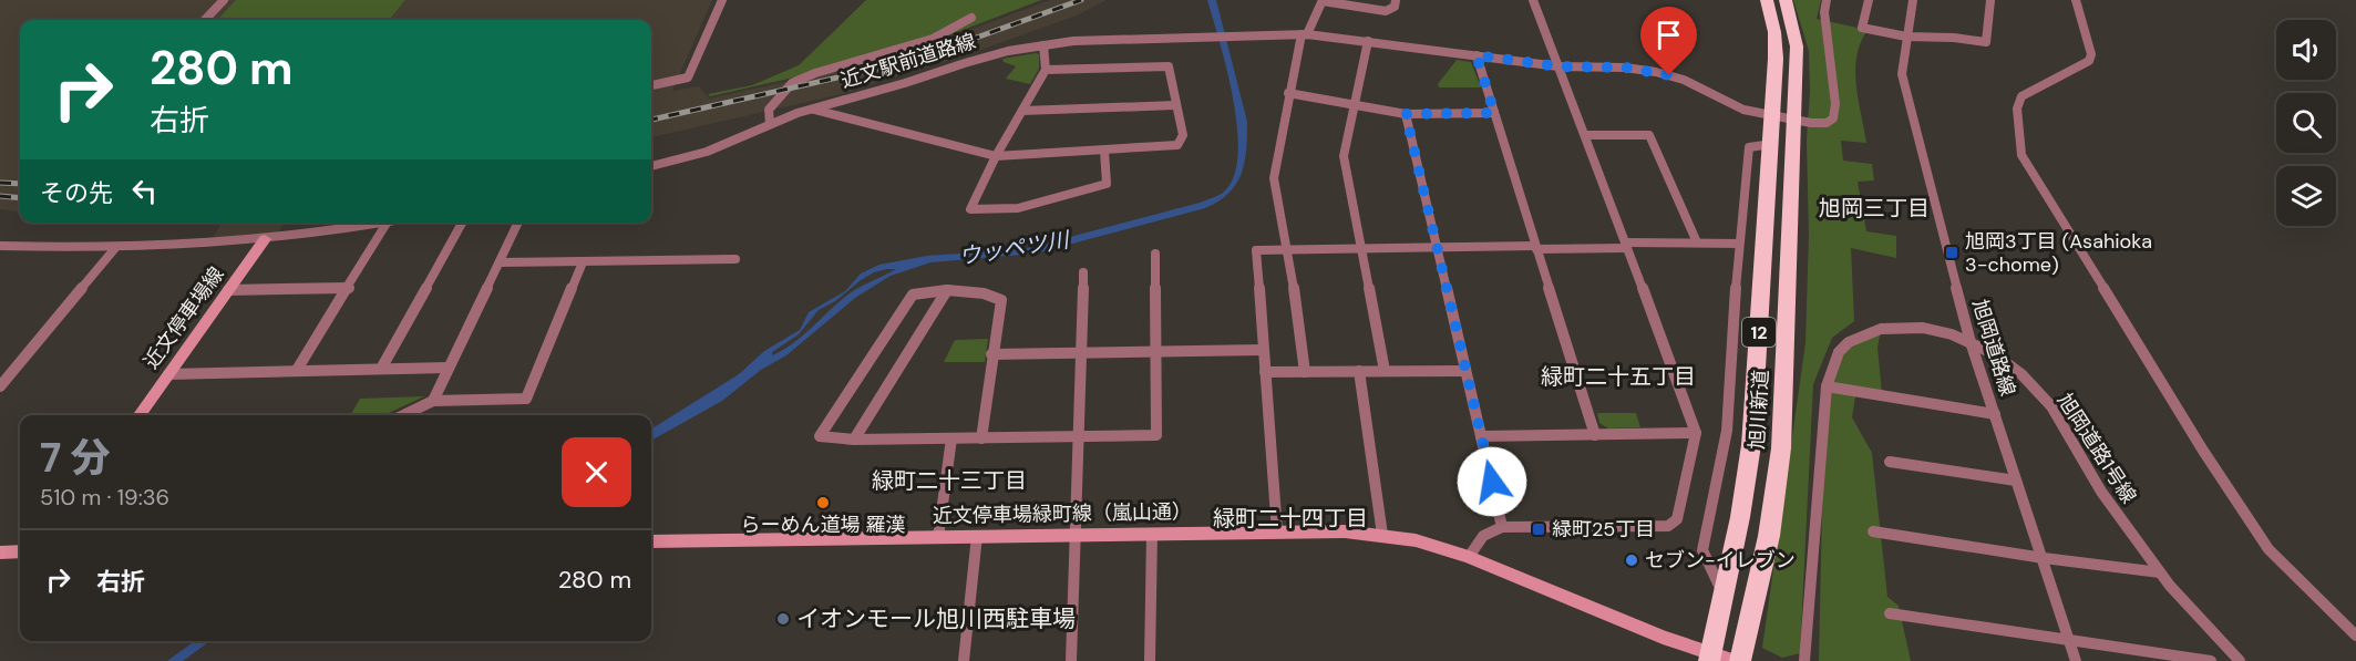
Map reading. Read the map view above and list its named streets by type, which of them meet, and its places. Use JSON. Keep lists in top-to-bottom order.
{
  "streets": {
    "highway": ["12", "旭川新道"],
    "main road": ["近文停車場線", "近文停車場緑町線（嵐山通）"],
    "street": ["近文駅前道路線", "旭岡道路線", "旭岡道路1号線"]
  },
  "crossings": [
    ["旭岡道路線", "旭岡道路1号線"],
    ["旭川新道", "近文停車場緑町線（嵐山通）"]
  ],
  "districts": [
    "旭岡三丁目",
    "緑町二十五丁目",
    "緑町二十三丁目",
    "緑町二十四丁目"
  ],
  "water": ["ウッペツ川"],
  "places": {
    "transit": ["旭岡3丁目 (Asahioka 3-chome)", "緑町25丁目"],
    "other": ["らーめん道場 羅漢", "セブン-イレブン", "イオンモール旭川西駐車場"]
  },
  "page": {
    "turn": ["280 m", "右折"],
    "then": "その先",
    "heading": ["7 分", "510 m · 19:36"],
    "list": [
      {
        "name": "右折",
        "value": "280 m"
      }
    ]
  }
}
